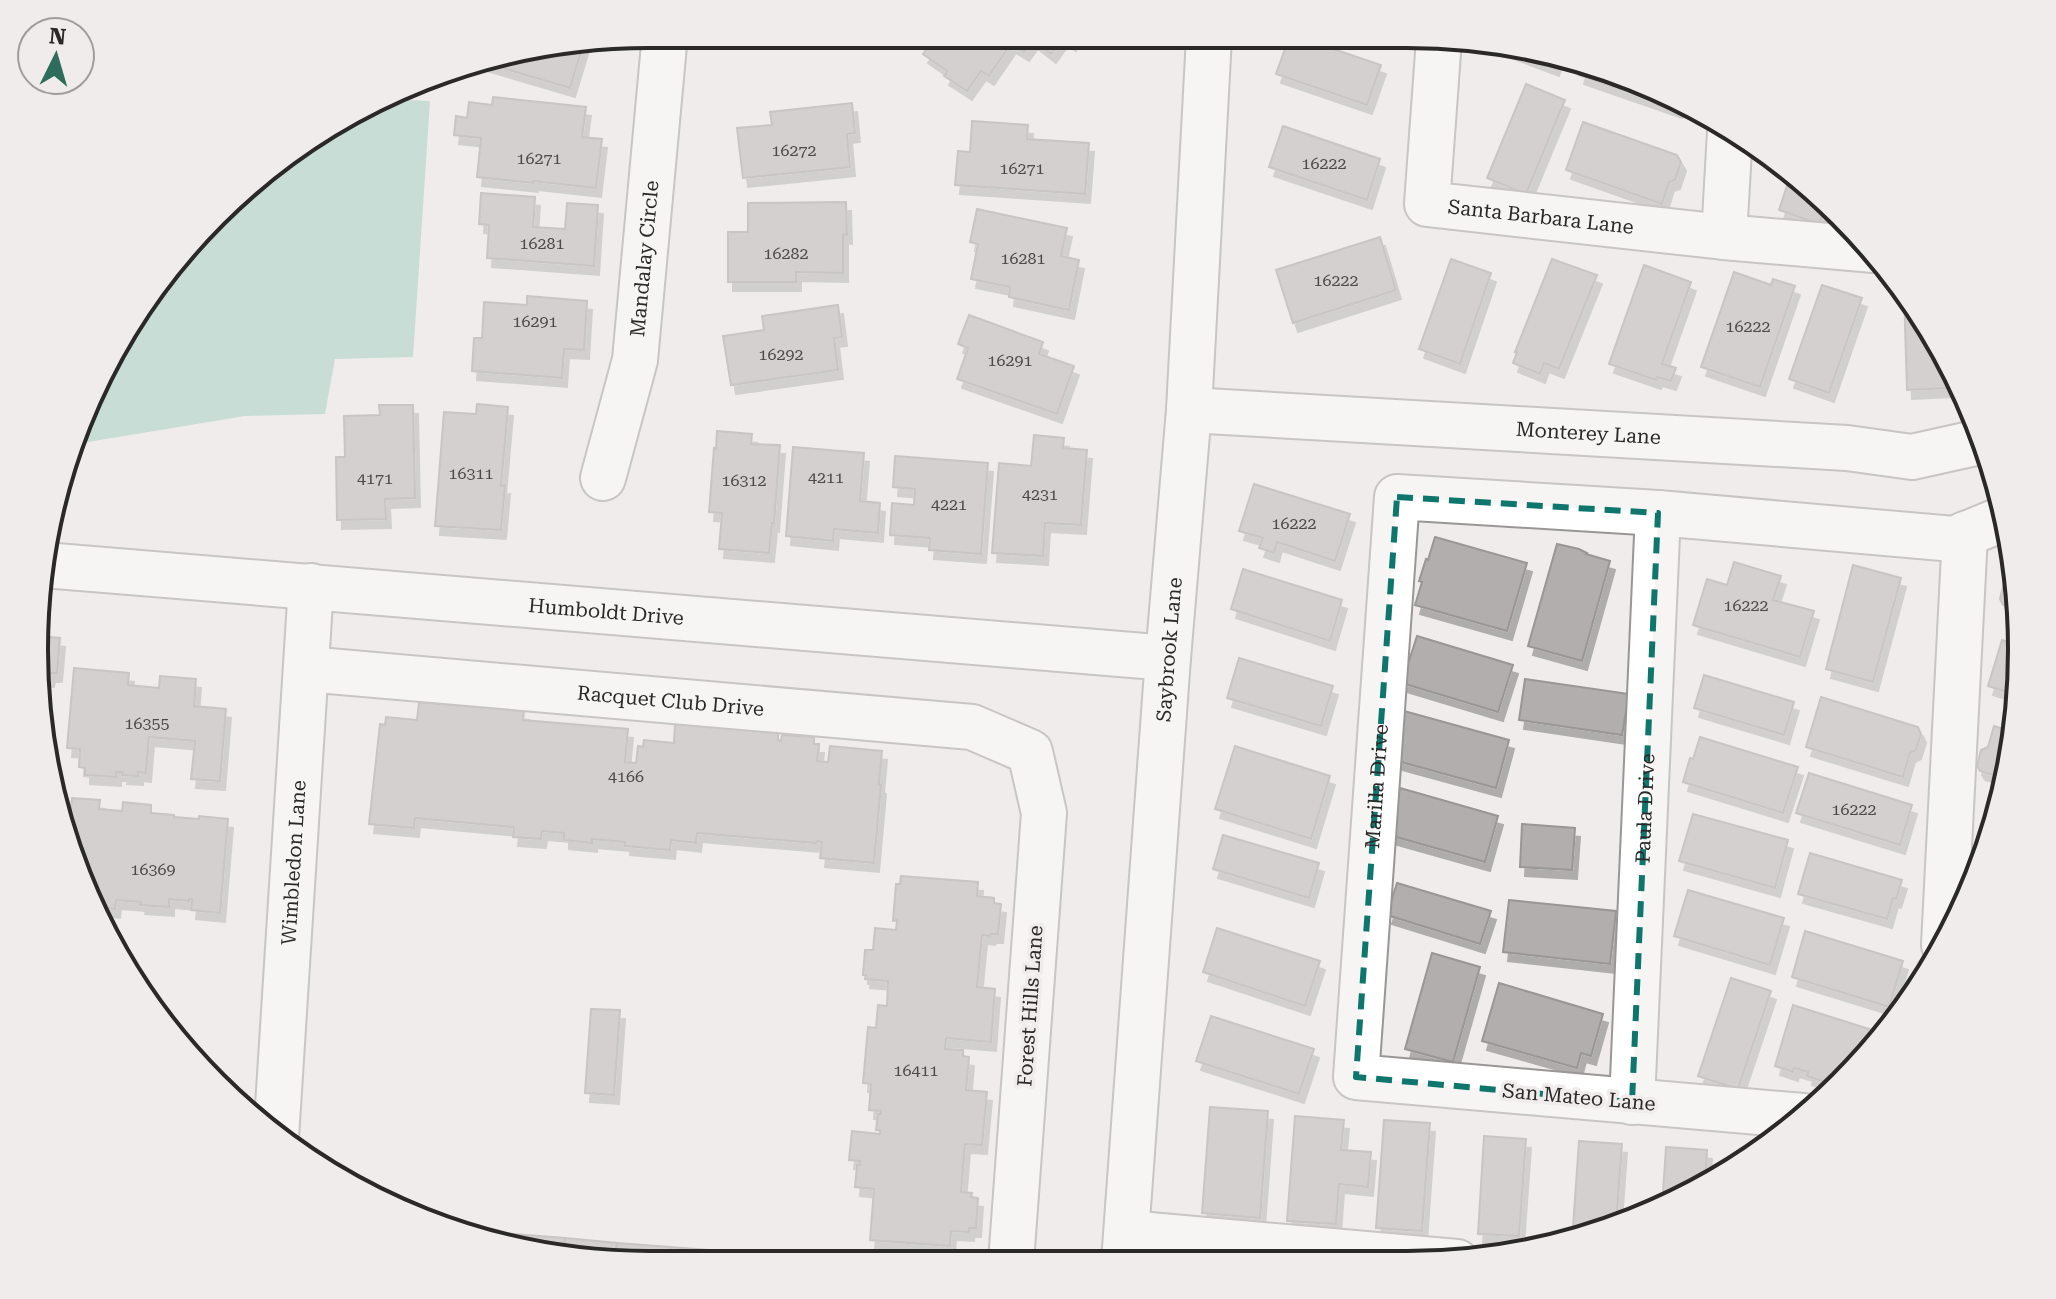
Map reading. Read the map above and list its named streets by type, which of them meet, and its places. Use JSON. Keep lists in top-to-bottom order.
{
  "streets": {
    "street": [
      "Santa Barbara Lane",
      "Mandalay Circle",
      "Monterey Lane",
      "Humboldt Drive",
      "Saybrook Lane",
      "Racquet Club Drive",
      "Marilla Drive",
      "Paula Drive",
      "Wimbledon Lane",
      "Forest Hills Lane",
      "San Mateo Lane"
    ]
  },
  "crossings": [
    ["Monterey Lane", "Saybrook Lane"],
    ["Humboldt Drive", "Saybrook Lane"],
    ["Humboldt Drive", "Wimbledon Lane"],
    ["Racquet Club Drive", "Wimbledon Lane"],
    ["Racquet Club Drive", "Forest Hills Lane"],
    ["Marilla Drive", "Paula Drive"],
    ["Marilla Drive", "San Mateo Lane"],
    ["Paula Drive", "San Mateo Lane"]
  ],
  "house_numbers": [
    "16272",
    "16271",
    "16222",
    "16271",
    "16281",
    "16282",
    "16281",
    "16222",
    "16291",
    "16222",
    "16292",
    "16291",
    "16311",
    "4211",
    "4171",
    "16312",
    "4231",
    "4221",
    "16222",
    "16222",
    "16355",
    "4166",
    "16222",
    "16369",
    "16411"
  ],
  "north": "top"
}
